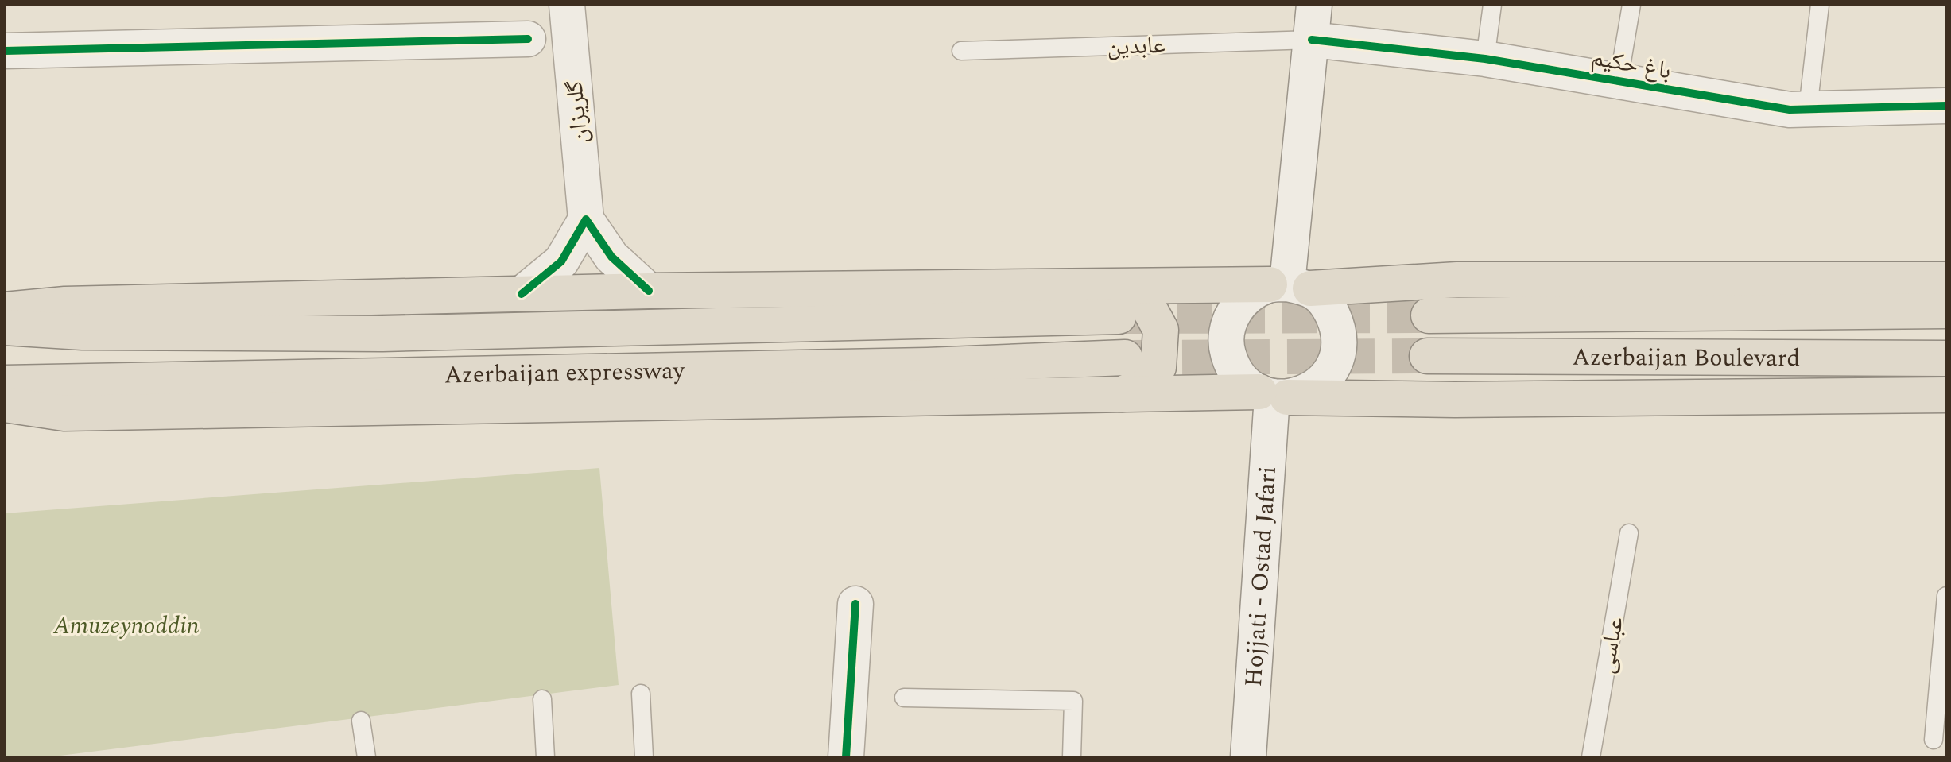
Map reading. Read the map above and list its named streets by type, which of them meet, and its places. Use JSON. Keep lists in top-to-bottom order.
{
  "streets": {
    "highway": ["Azerbaijan Boulevard", "Azerbaijan expressway"],
    "street": ["باغ حکیم", "گلریزان", "Hojjati - Ostad Jafari"],
    "lane": ["عابدین", "عباسی"]
  },
  "crossings": [
    ["عابدین", "باغ حکیم"]
  ],
  "parks": ["Amuzeynoddin"]
}
